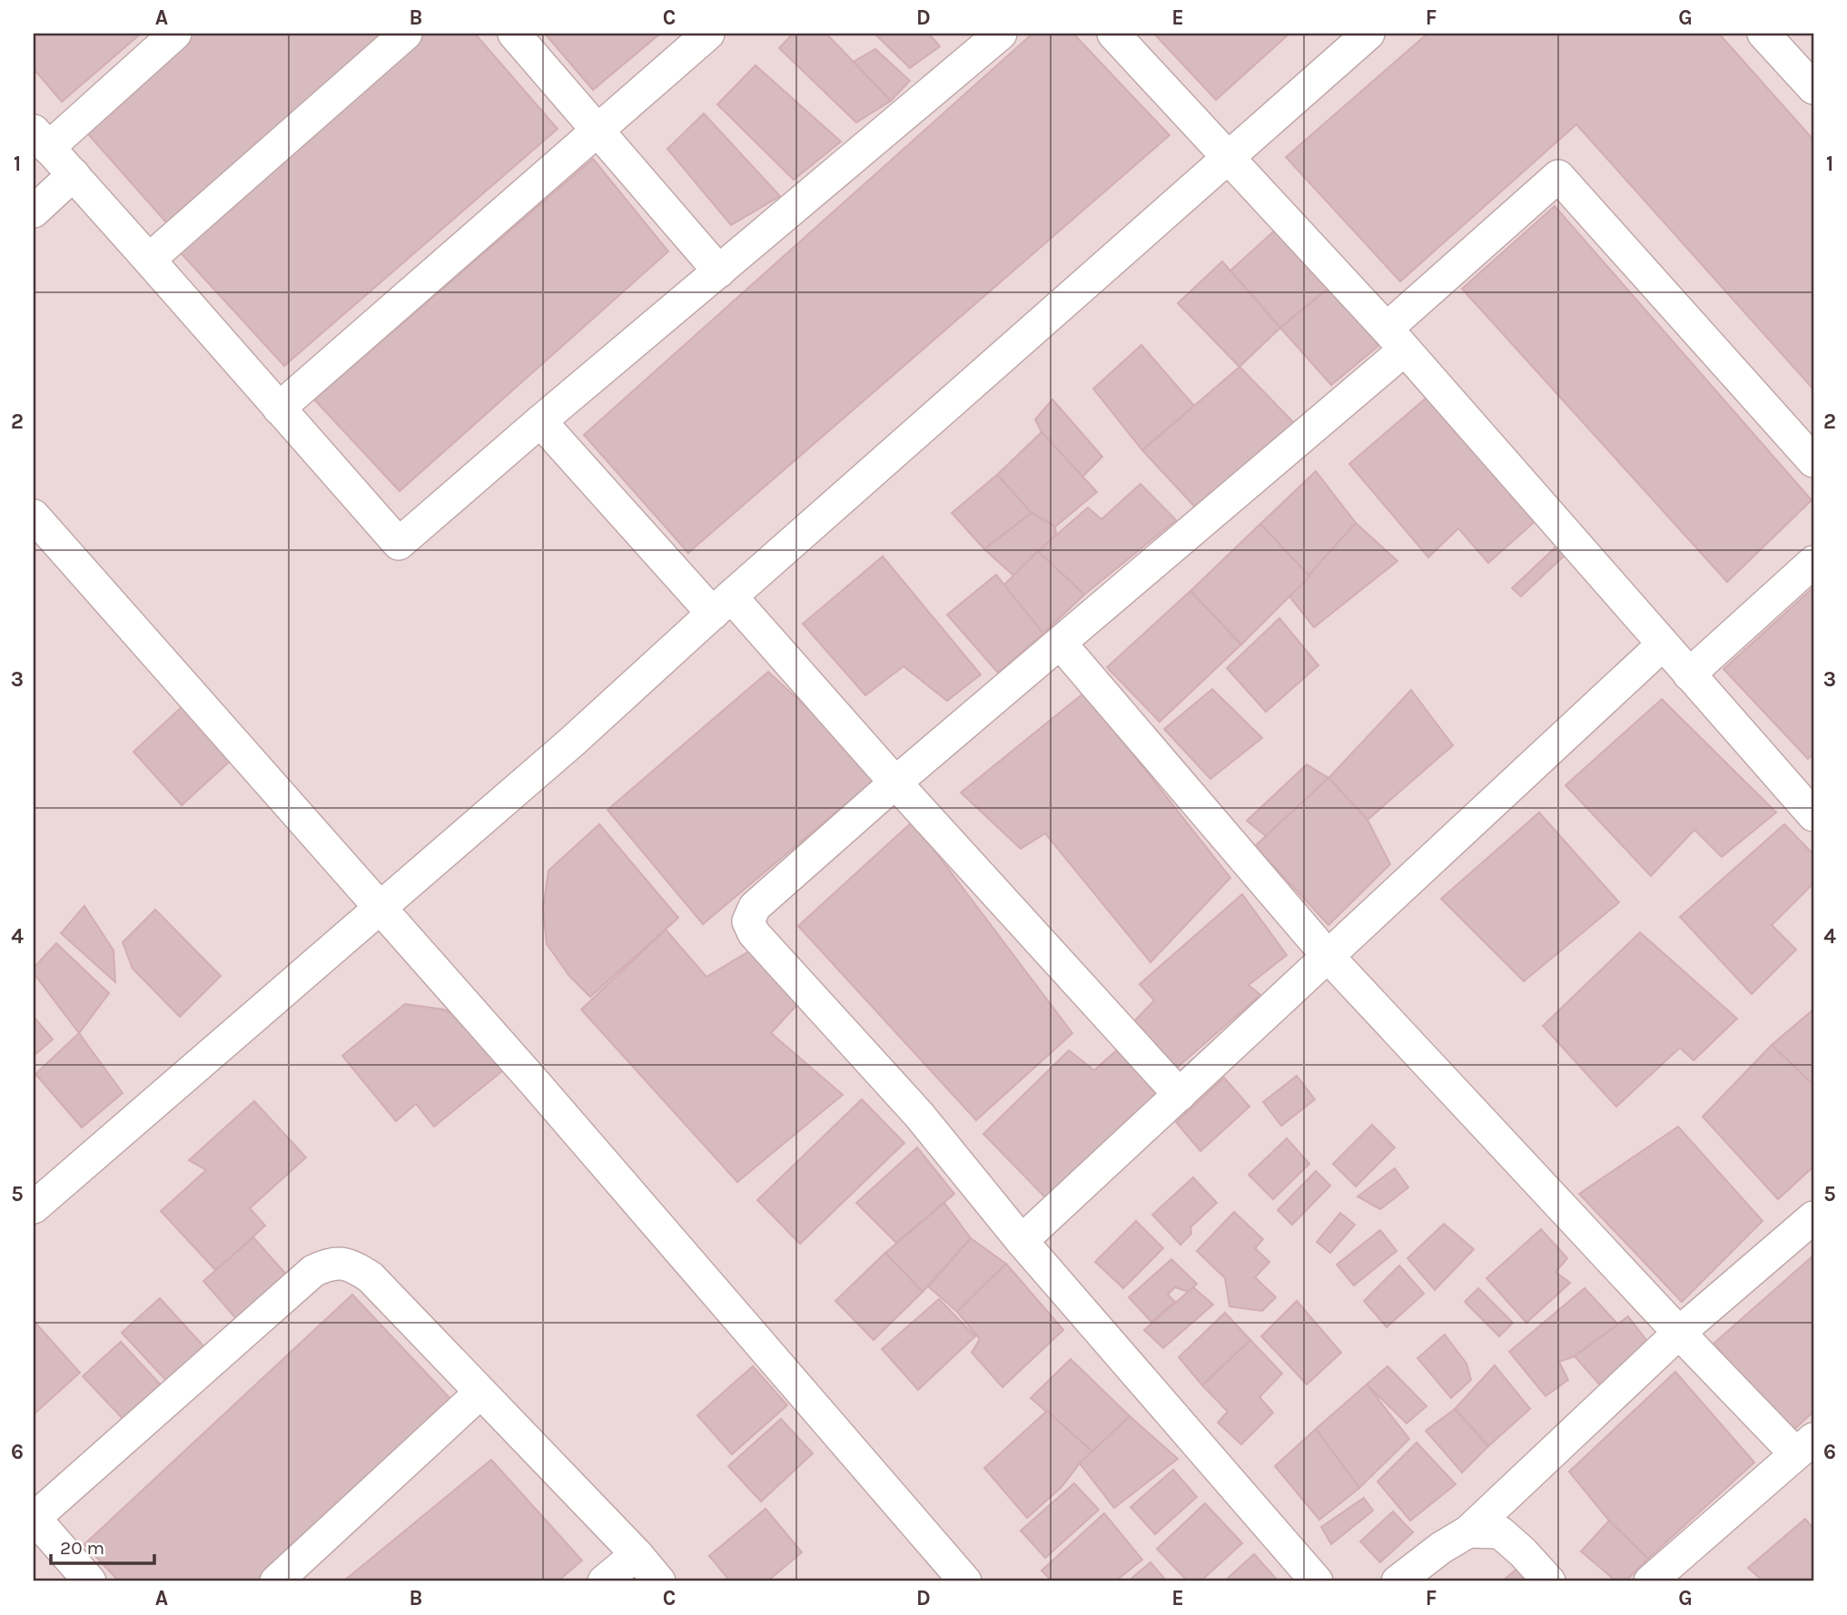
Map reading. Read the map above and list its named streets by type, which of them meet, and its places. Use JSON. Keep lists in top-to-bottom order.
{
  "scale_bar": "20 m",
  "grid": {
    "columns": [
      "A",
      "B",
      "C",
      "D",
      "E",
      "F",
      "G"
    ],
    "rows": [
      "1",
      "2",
      "3",
      "4",
      "5",
      "6"
    ]
  }
}
